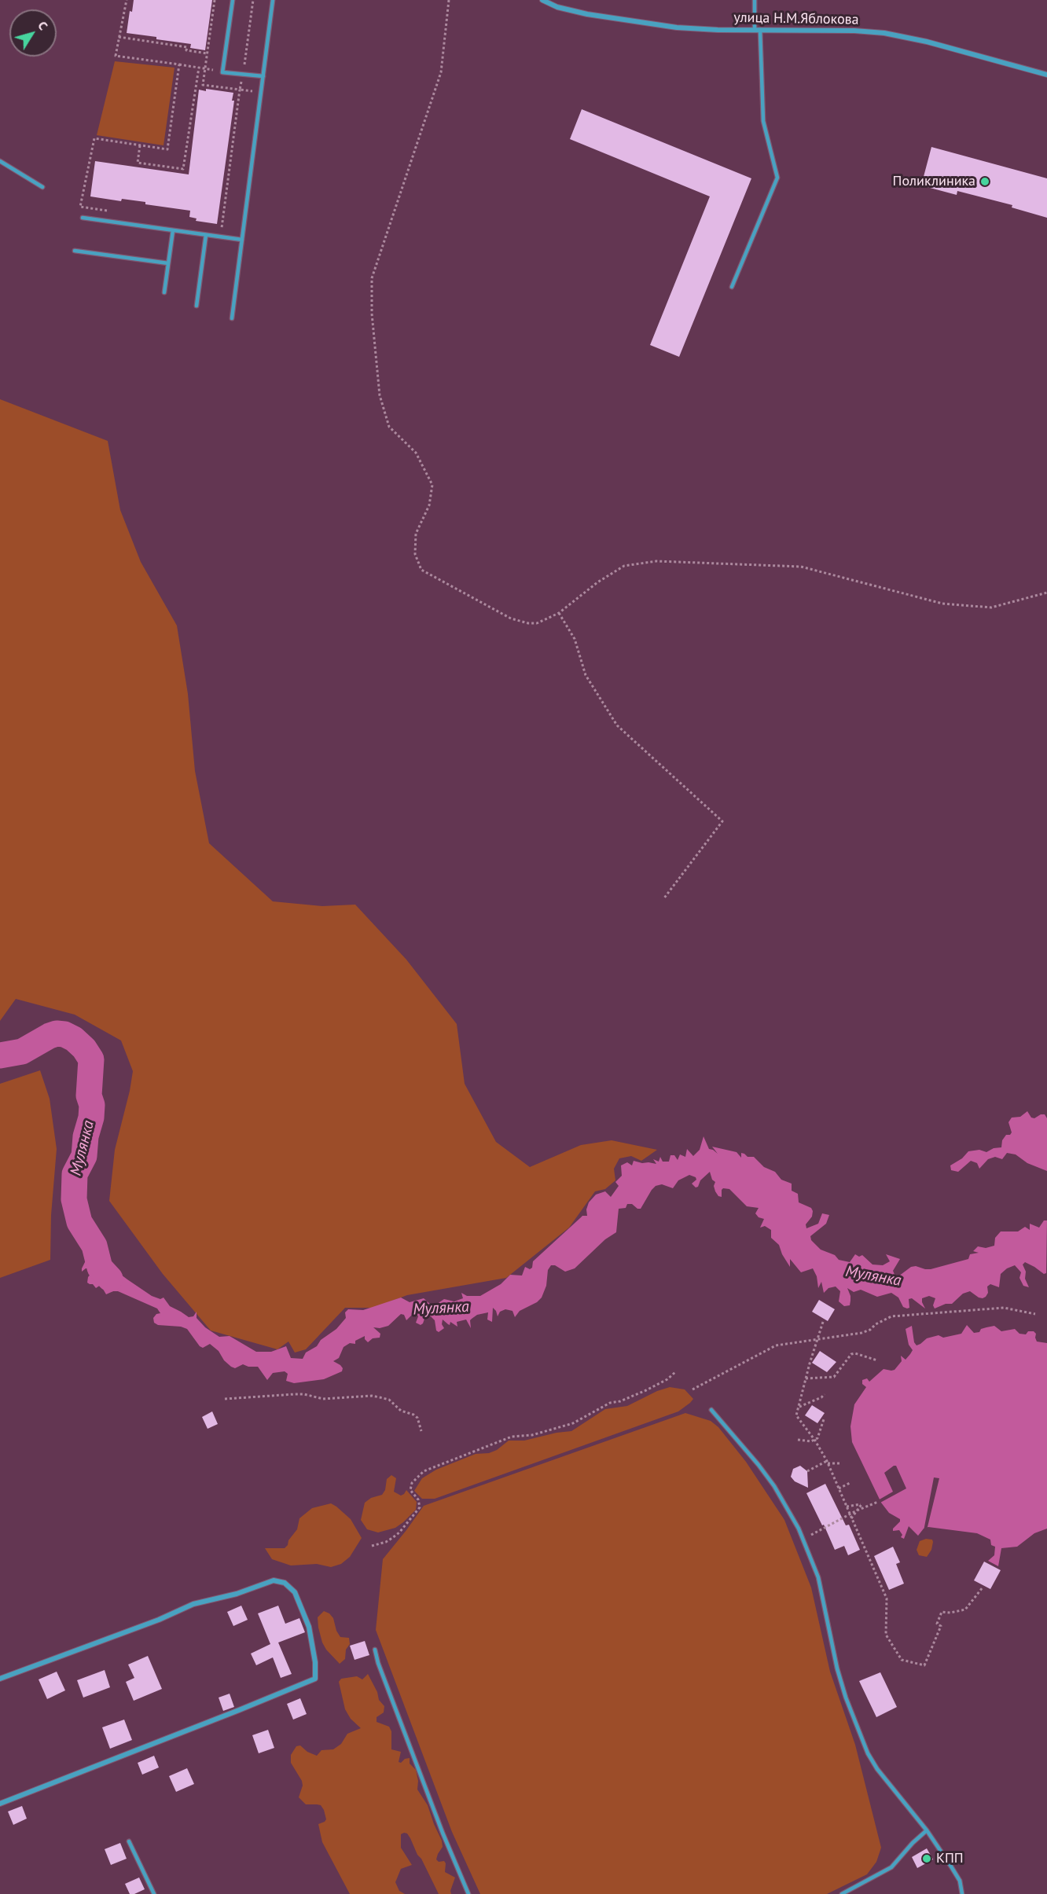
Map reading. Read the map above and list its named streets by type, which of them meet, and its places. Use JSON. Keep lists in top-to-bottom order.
{
  "streets": {
    "street": ["улица Н.М.Яблокова"]
  },
  "water": ["Мулянка"],
  "places": ["Поликлиника", "КПП"],
  "north": "top right"
}
